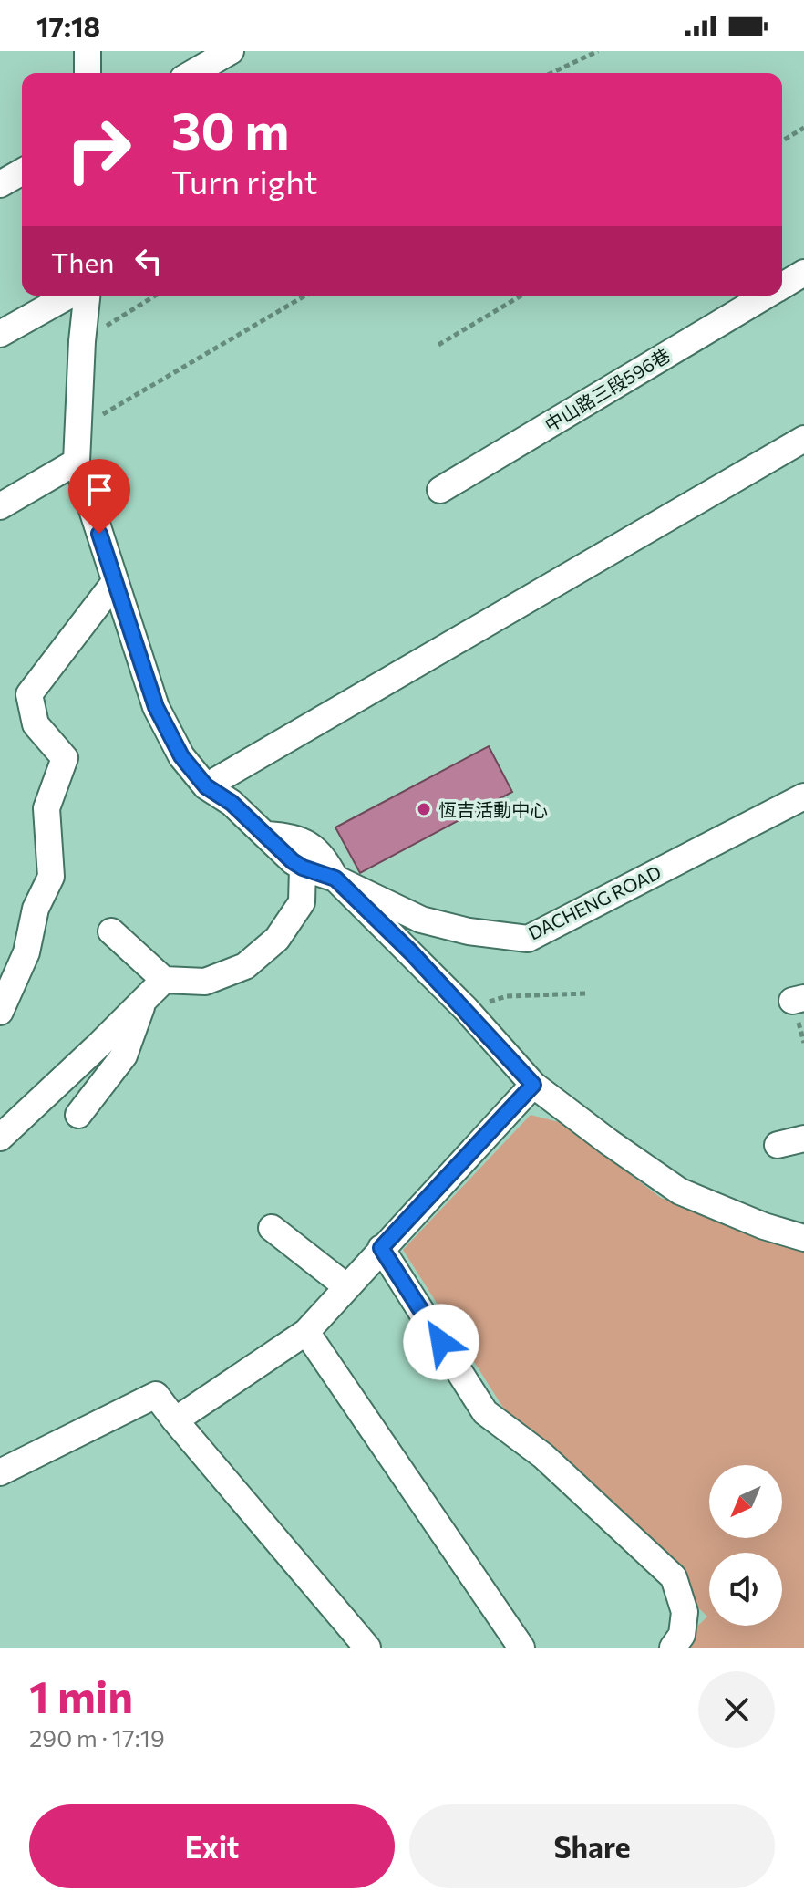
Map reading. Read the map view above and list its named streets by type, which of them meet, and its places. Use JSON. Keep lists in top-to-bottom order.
{
  "streets": {
    "street": ["中山路三段596巷", "DACHENG ROAD"]
  },
  "places": ["恆吉活動中心"],
  "north": "bottom left",
  "page": {
    "status": "17:18",
    "turn": ["30 m", "Turn right"],
    "then": "Then",
    "heading": ["1 min", "290 m · 17:19"],
    "buttons": ["Exit", "Share"]
  }
}
